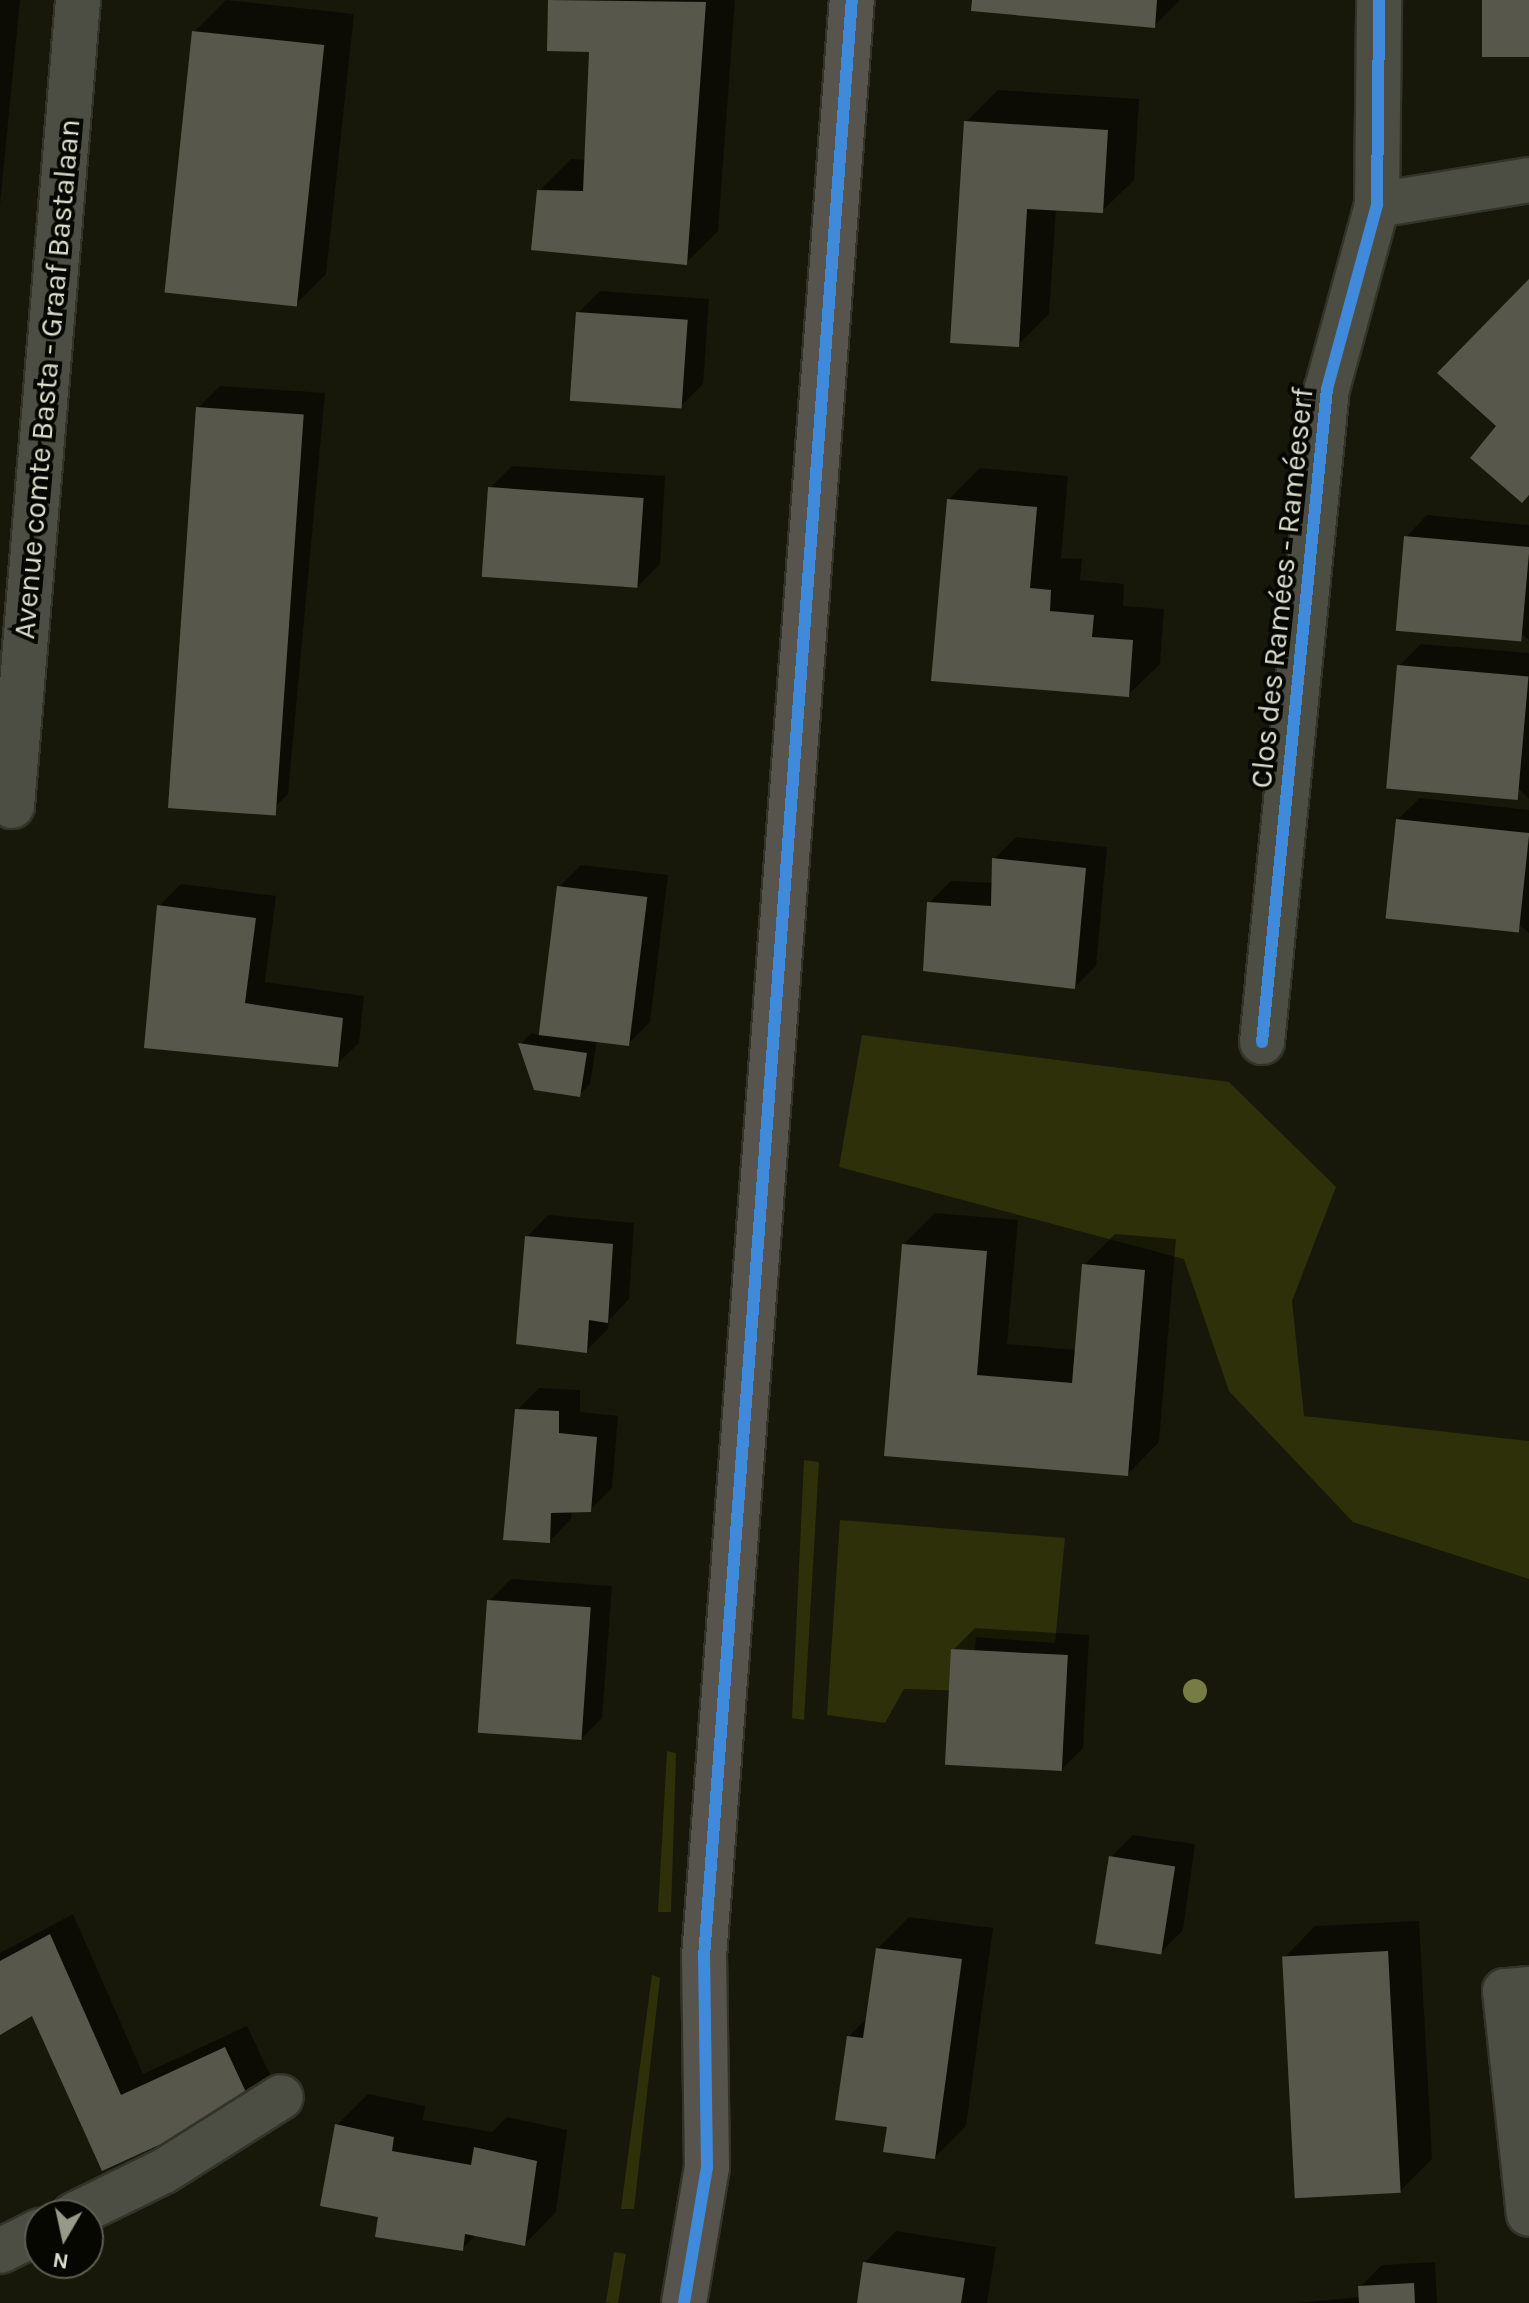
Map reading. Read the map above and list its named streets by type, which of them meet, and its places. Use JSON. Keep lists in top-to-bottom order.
{
  "streets": {
    "street": ["Avenue comte Basta - Graaf Bastalaan", "Clos des Ramées - Raméeserf"]
  },
  "north": "bottom"
}
